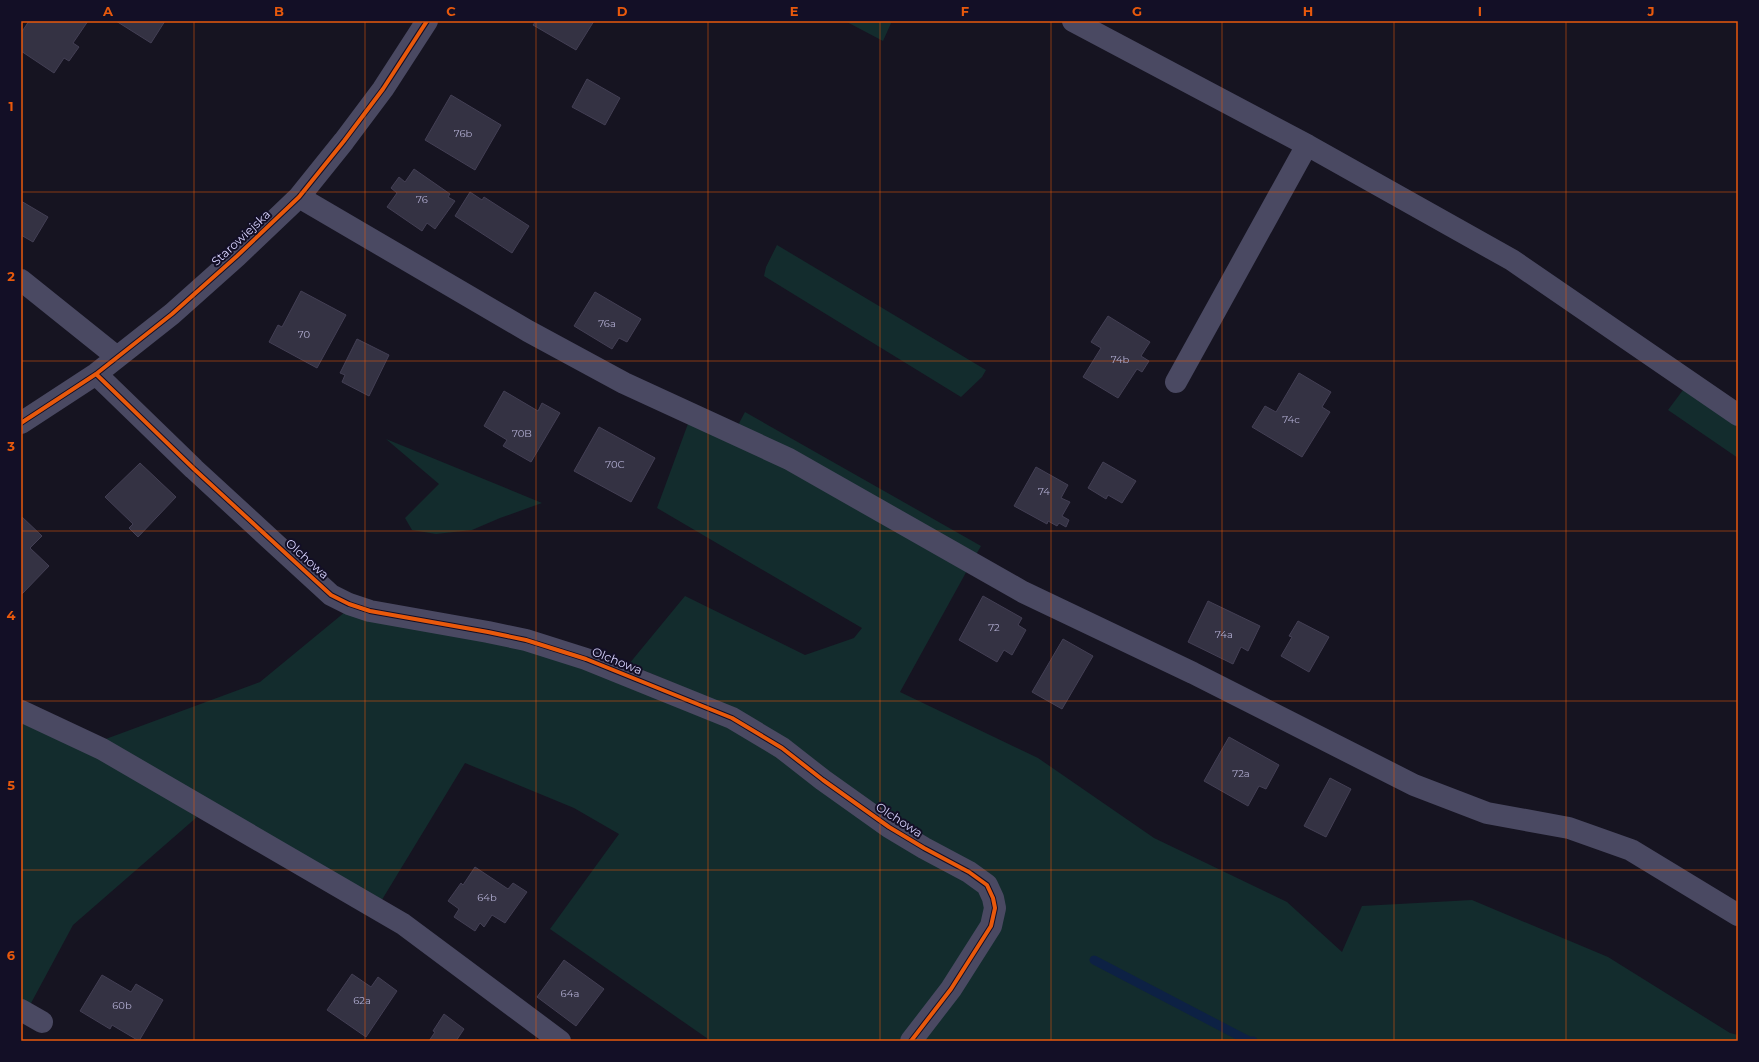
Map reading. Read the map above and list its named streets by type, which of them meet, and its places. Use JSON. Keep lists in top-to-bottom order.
{
  "streets": {
    "street": ["Starowiejska", "Olchowa"]
  },
  "crossings": [
    ["Starowiejska", "Olchowa"]
  ],
  "house_numbers": [
    "76b",
    "76",
    "76a",
    "70",
    "74b",
    "74c",
    "70B",
    "70C",
    "74",
    "72",
    "74a",
    "72a",
    "64b",
    "64a",
    "62a",
    "60b"
  ],
  "grid": {
    "columns": [
      "A",
      "B",
      "C",
      "D",
      "E",
      "F",
      "G",
      "H",
      "I",
      "J"
    ],
    "rows": [
      "1",
      "2",
      "3",
      "4",
      "5",
      "6"
    ]
  }
}
